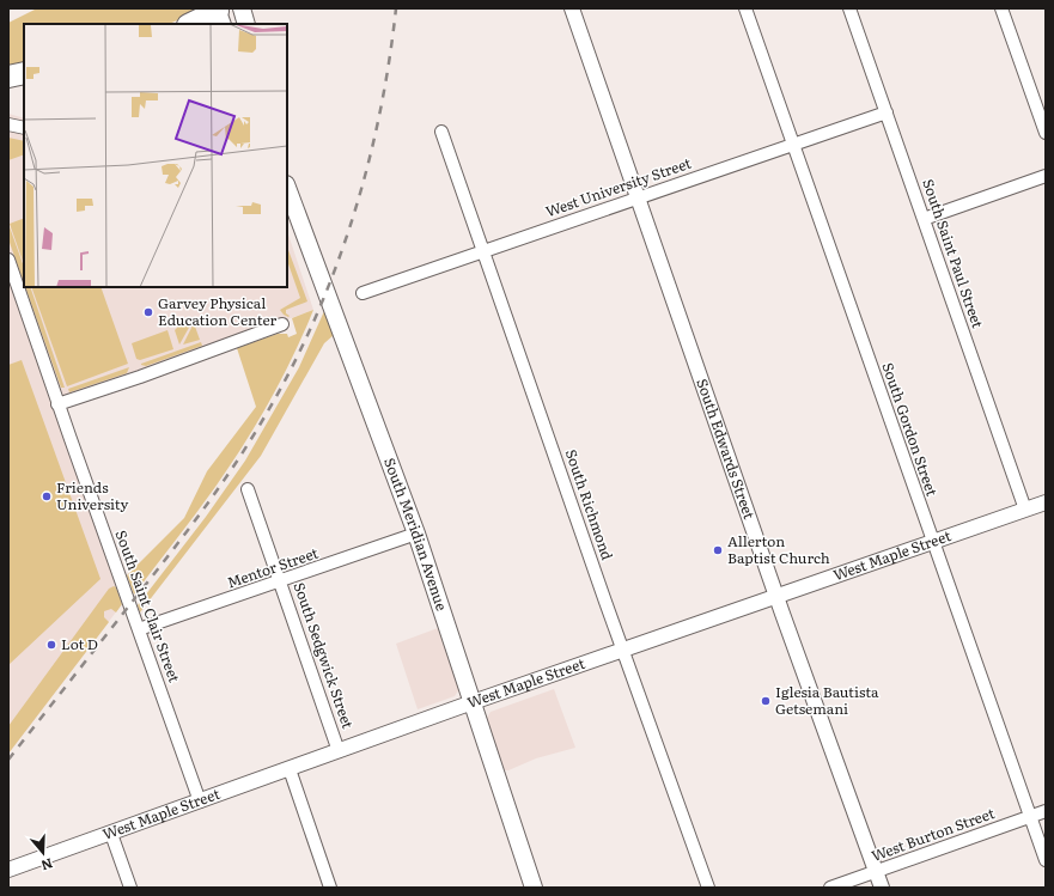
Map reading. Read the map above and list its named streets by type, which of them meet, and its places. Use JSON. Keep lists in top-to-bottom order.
{
  "streets": {
    "main road": ["South Meridian Avenue"],
    "street": [
      "West University Street",
      "South Saint Paul Street",
      "South Gordon Street",
      "South Edwards Street",
      "South Richmond",
      "West Maple Street",
      "Mentor Street",
      "South Saint Clair Street",
      "South Sedgwick Street",
      "West Burton Street"
    ]
  },
  "crossings": [
    ["West University Street", "South Saint Paul Street"],
    ["West University Street", "South Gordon Street"],
    ["West University Street", "South Edwards Street"],
    ["West University Street", "South Richmond"],
    ["South Saint Paul Street", "West Maple Street"],
    ["South Gordon Street", "West Maple Street"],
    ["South Gordon Street", "West Burton Street"],
    ["South Edwards Street", "West Maple Street"],
    ["South Edwards Street", "West Burton Street"],
    ["South Richmond", "West Maple Street"],
    ["South Meridian Avenue", "West Maple Street"],
    ["South Meridian Avenue", "Mentor Street"],
    ["West Maple Street", "South Saint Clair Street"],
    ["West Maple Street", "South Sedgwick Street"],
    ["Mentor Street", "South Saint Clair Street"],
    ["Mentor Street", "South Sedgwick Street"]
  ],
  "places": [
    "Garvey Physical Education Center",
    "Friends University",
    "Allerton Baptist Church",
    "Lot D",
    "Iglesia Bautista Getsemani"
  ],
  "north": "bottom"
}
